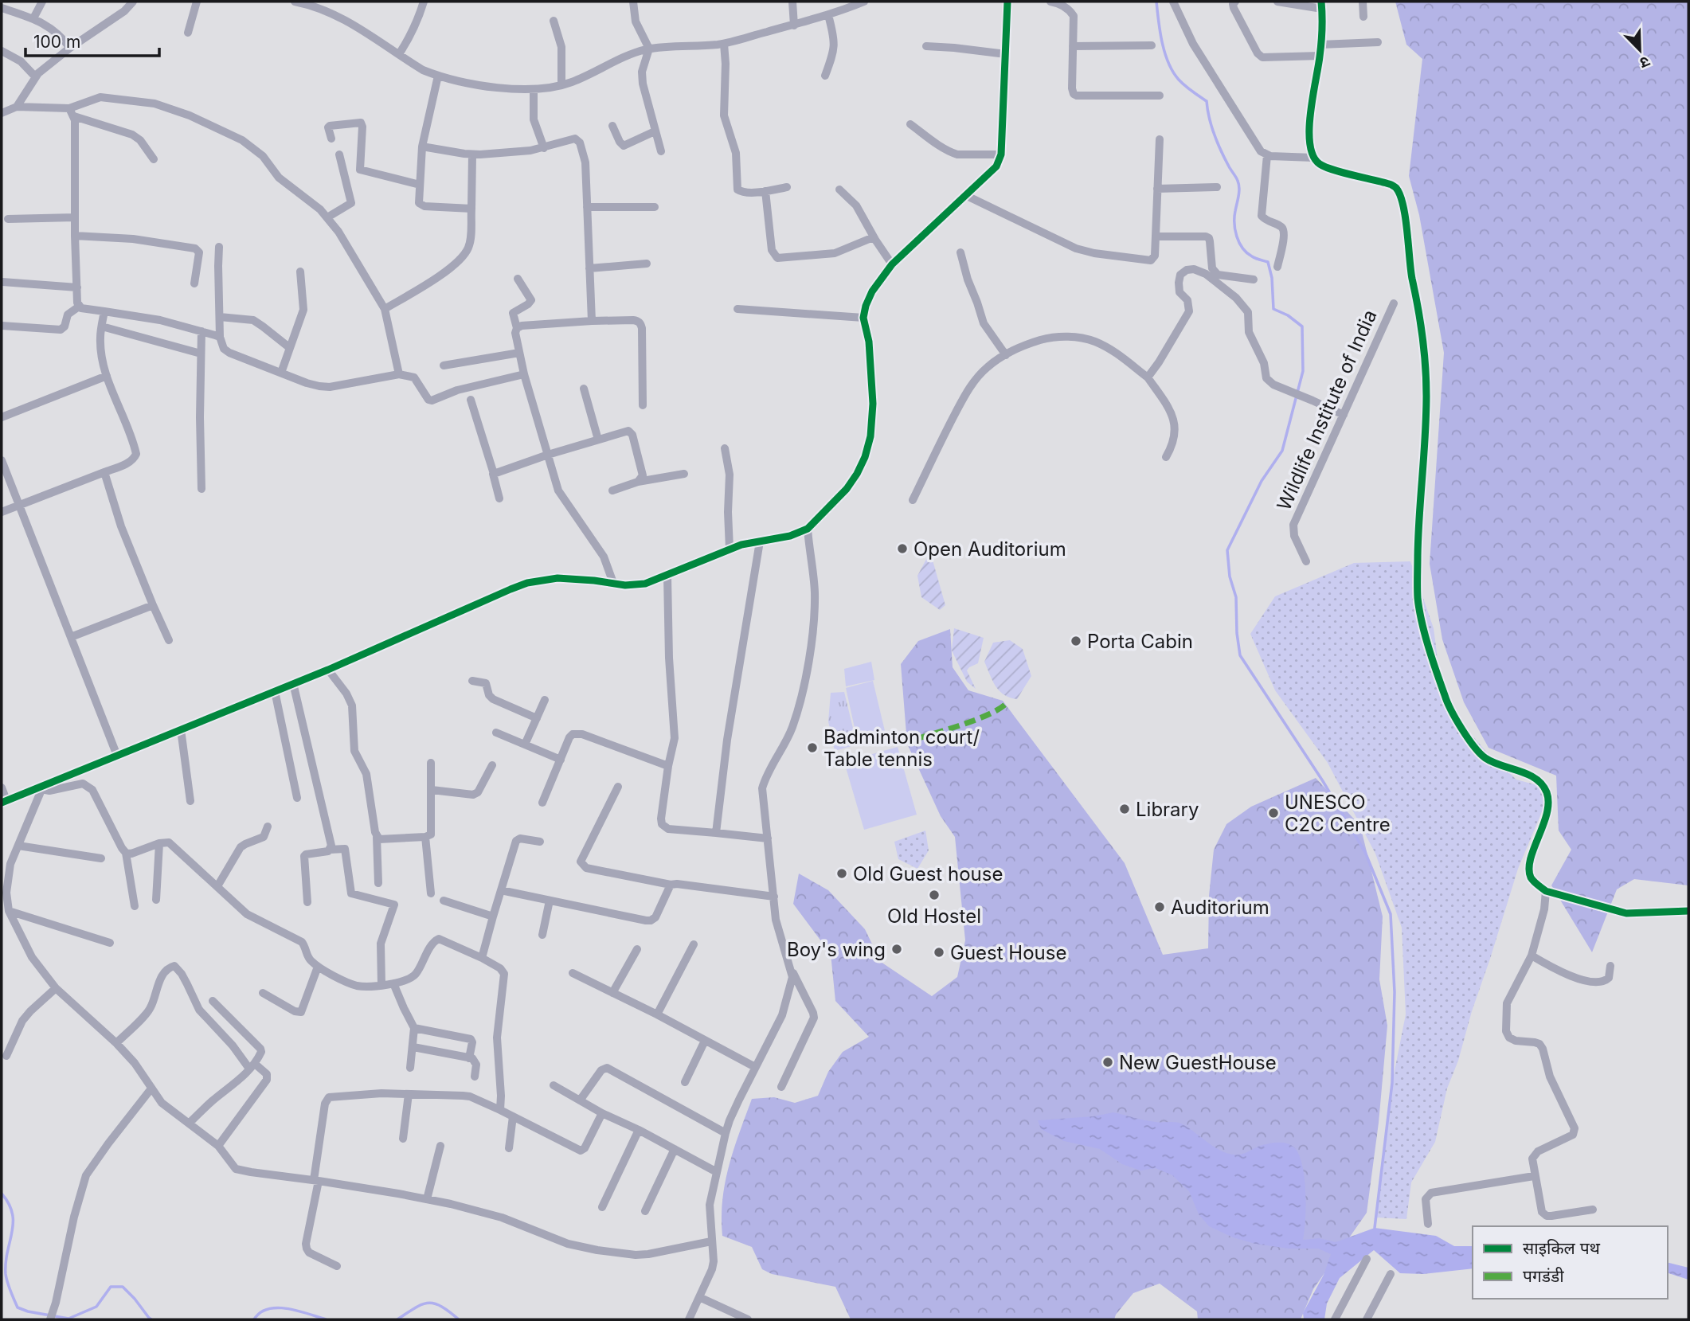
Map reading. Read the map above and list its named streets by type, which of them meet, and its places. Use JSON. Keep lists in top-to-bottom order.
{
  "streets": {
    "street": ["Wildlife Institute of India"]
  },
  "places": [
    "Open Auditorium",
    "Porta Cabin",
    "Badminton court/ Table tennis",
    "Library",
    "UNESCO C2C Centre",
    "Old Guest house",
    "Old Hostel",
    "Auditorium",
    "Boy's wing",
    "Guest House",
    "New GuestHouse"
  ],
  "legend": ["साइकिल पथ", "पगडंडी"],
  "scale_bar": "100 m",
  "north": "bottom right"
}
